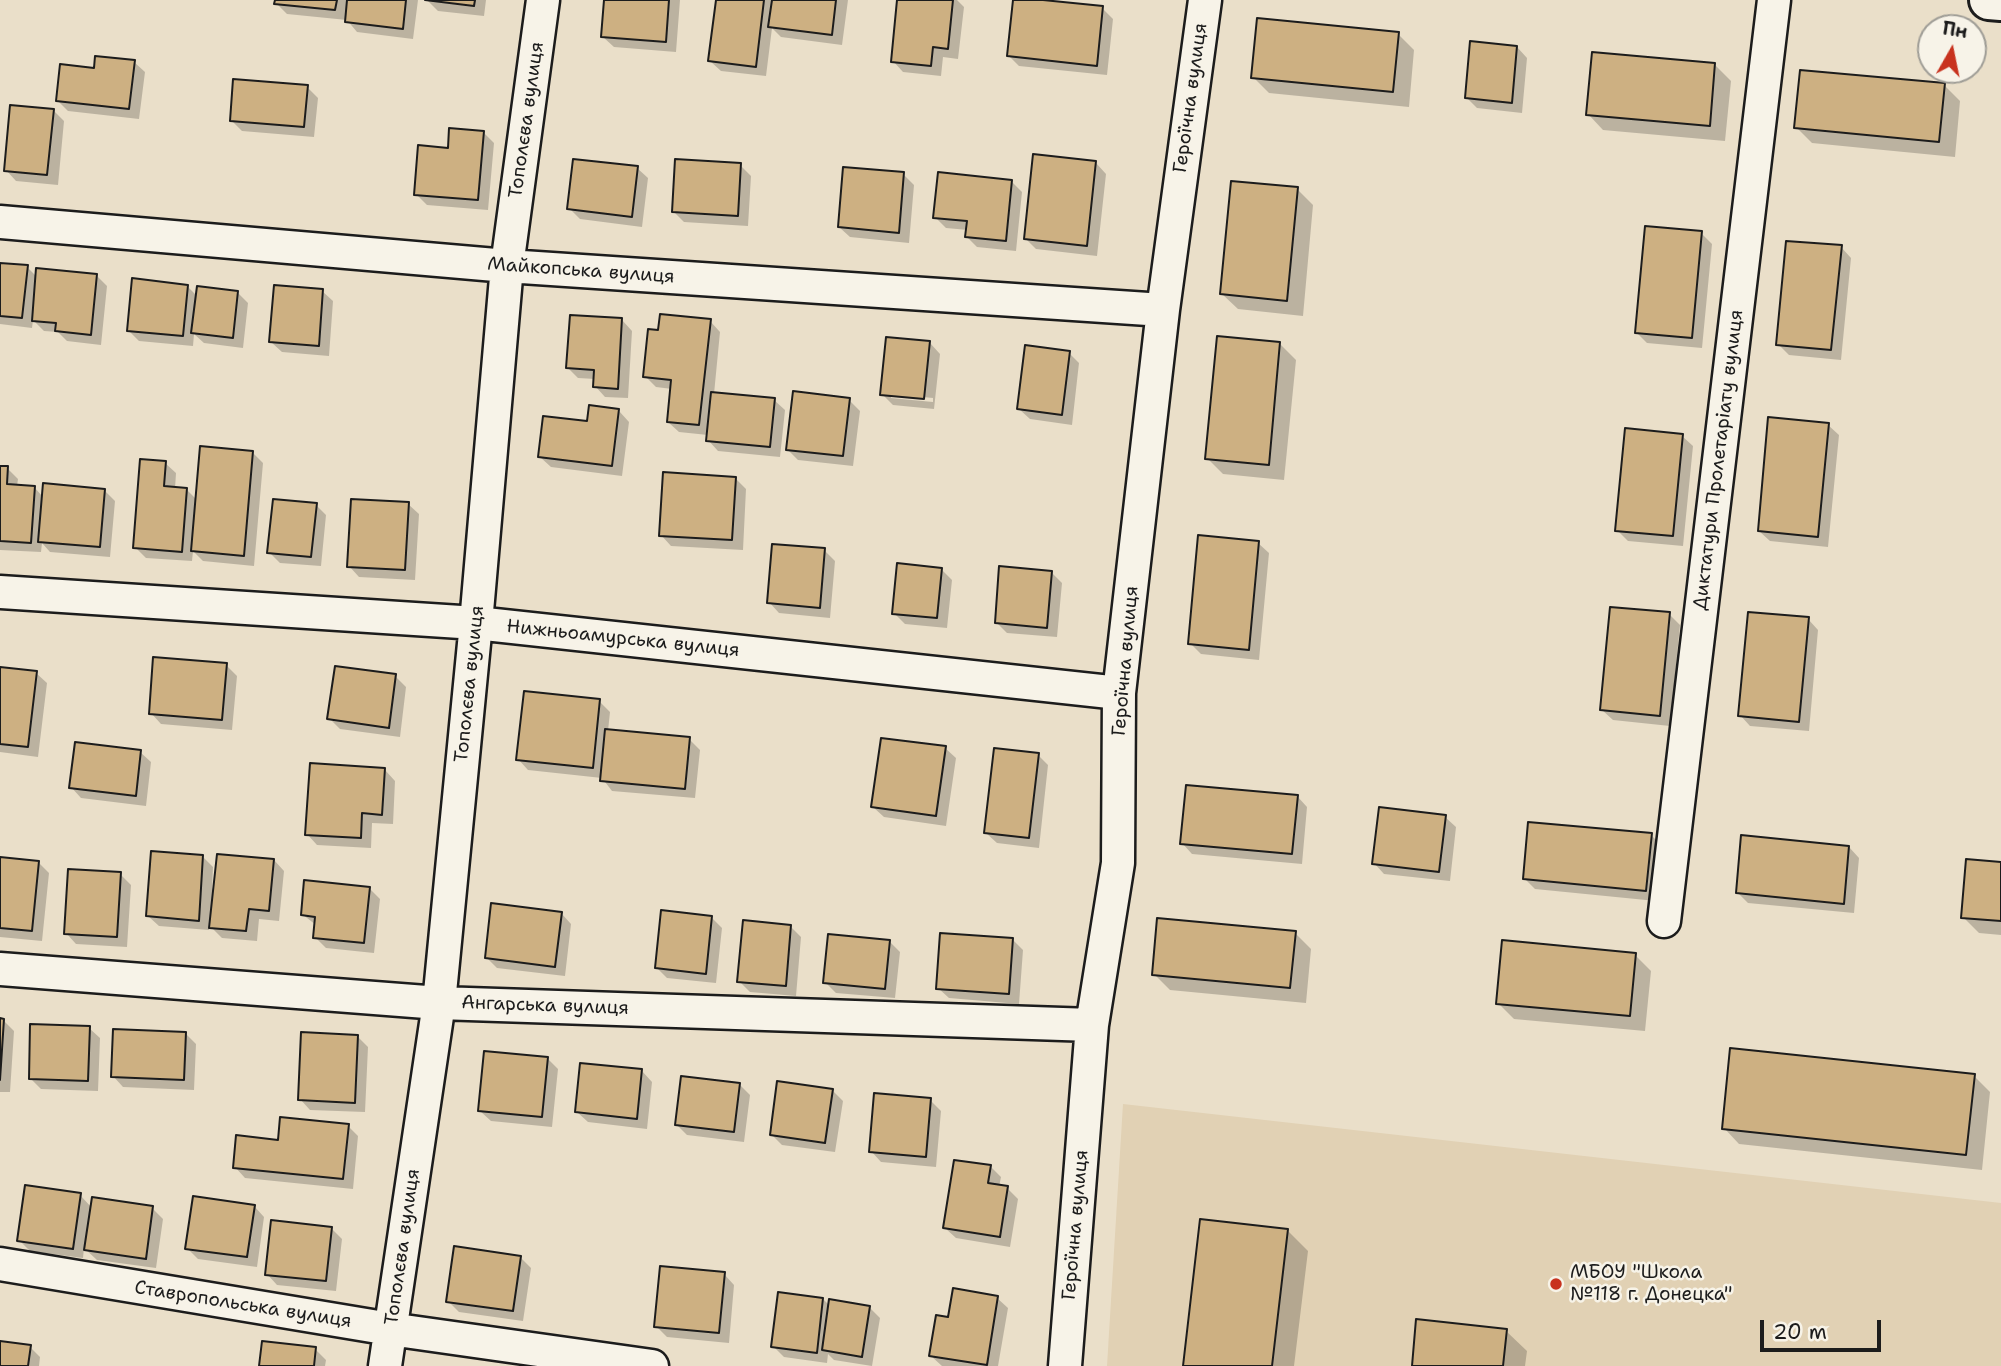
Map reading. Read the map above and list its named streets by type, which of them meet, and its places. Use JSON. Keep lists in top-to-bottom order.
{
  "streets": {
    "street": [
      "Героїчна вулиця",
      "Тополєва вулиця",
      "Майкопська вулиця",
      "Диктатури Пролетаріату вулиця",
      "Нижньоамурська вулиця",
      "Ангарська вулиця",
      "Ставропольська вулиця"
    ]
  },
  "crossings": [
    ["Героїчна вулиця", "Майкопська вулиця"],
    ["Героїчна вулиця", "Нижньоамурська вулиця"],
    ["Героїчна вулиця", "Ангарська вулиця"],
    ["Тополєва вулиця", "Майкопська вулиця"],
    ["Тополєва вулиця", "Нижньоамурська вулиця"],
    ["Тополєва вулиця", "Ангарська вулиця"],
    ["Тополєва вулиця", "Ставропольська вулиця"]
  ],
  "places": ["МБОУ \"Школа №118 г. Донецка\""],
  "scale_bar": "20 m",
  "north": "top"
}
